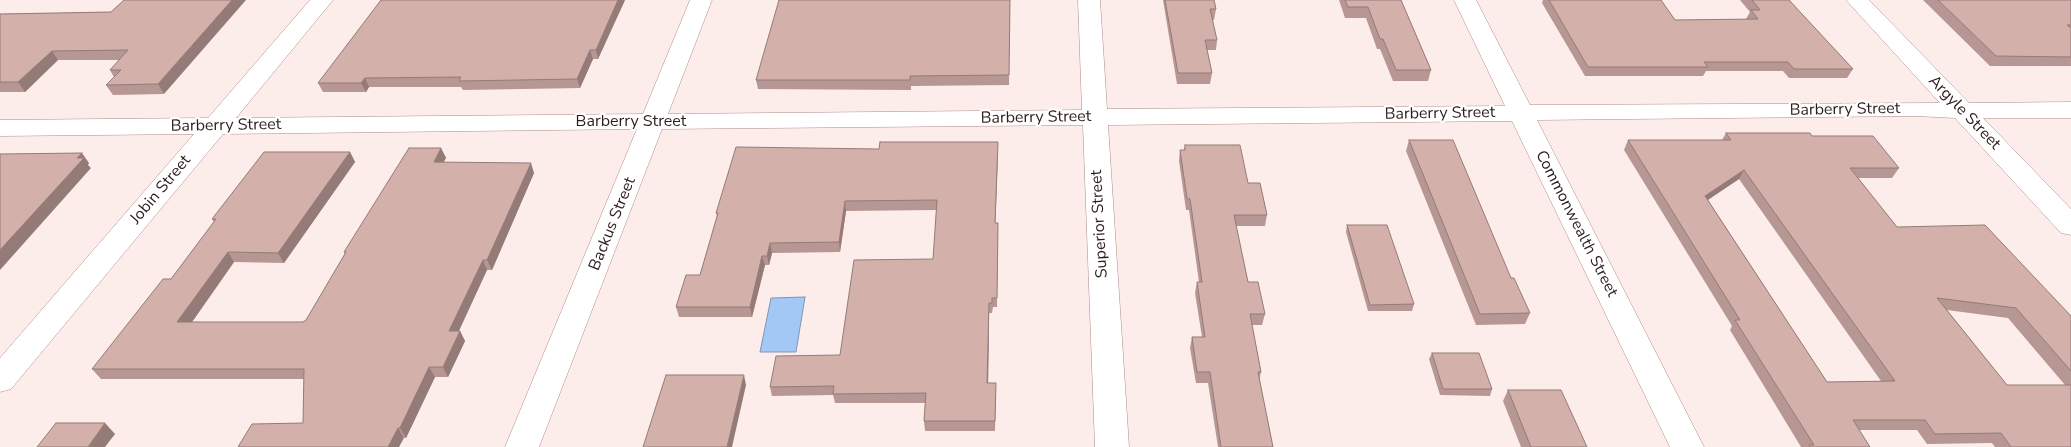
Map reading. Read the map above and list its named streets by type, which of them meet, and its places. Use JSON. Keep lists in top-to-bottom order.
{
  "streets": {
    "street": [
      "Barberry Street",
      "Argyle Street",
      "Jobin Street",
      "Backus Street",
      "Superior Street",
      "Commonwealth Street"
    ]
  },
  "crossings": [
    ["Barberry Street", "Argyle Street"],
    ["Barberry Street", "Jobin Street"],
    ["Barberry Street", "Backus Street"],
    ["Barberry Street", "Superior Street"],
    ["Barberry Street", "Commonwealth Street"]
  ]
}
